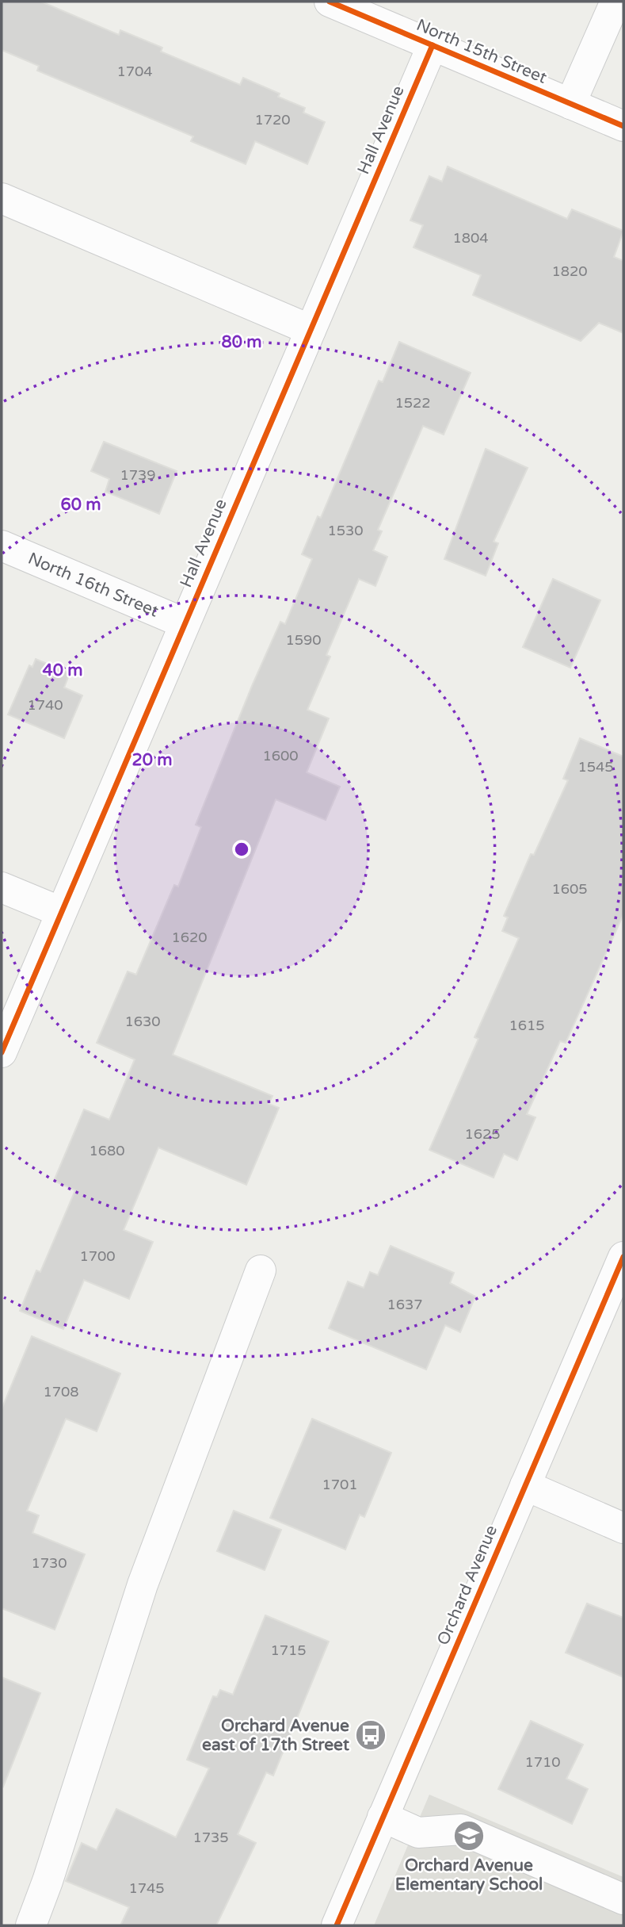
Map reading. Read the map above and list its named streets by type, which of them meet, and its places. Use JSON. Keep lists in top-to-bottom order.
{
  "streets": {
    "street": [
      "North 15th Street",
      "Hall Avenue",
      "North 16th Street",
      "Orchard Avenue"
    ]
  },
  "crossings": [
    ["North 15th Street", "Hall Avenue"],
    ["Hall Avenue", "North 16th Street"]
  ],
  "places": {
    "bus stop": ["Orchard Avenue east of 17th Street"],
    "school or university": ["Orchard Avenue Elementary School"]
  },
  "house_numbers": [
    "1704",
    "1720",
    "1804",
    "1820",
    "1522",
    "1739",
    "1530",
    "1590",
    "1740",
    "1600",
    "1545",
    "1605",
    "1620",
    "1630",
    "1615",
    "1625",
    "1680",
    "1700",
    "1637",
    "1708",
    "1701",
    "1730",
    "1715",
    "1710",
    "1735",
    "1745"
  ],
  "rings": [
    "80 m",
    "60 m",
    "40 m",
    "20 m"
  ]
}
